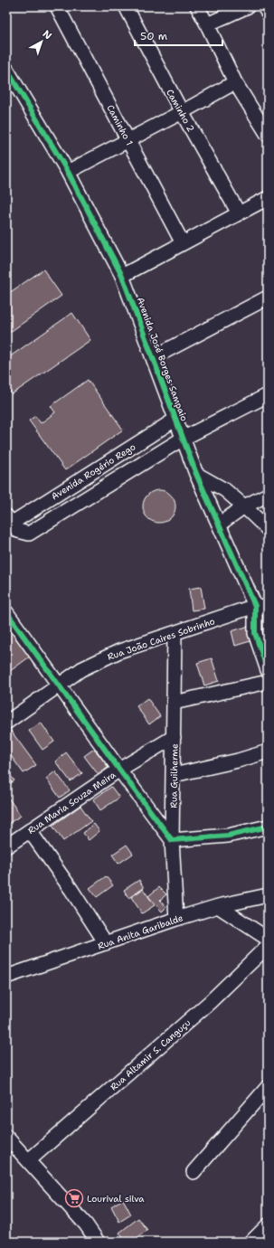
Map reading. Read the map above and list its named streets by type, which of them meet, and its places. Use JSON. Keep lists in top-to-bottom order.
{
  "streets": {
    "street": [
      "Caminho 2",
      "Caminho 1",
      "Avenida José Borges Sampaio",
      "Avenida Rogério Rego",
      "Rua João Caires Sobrinho",
      "Rua Guilherme",
      "Rua Maria Souza Meira",
      "Rua Anita Garibalde",
      "Rua Altamir S. Canguçu"
    ]
  },
  "crossings": [
    ["Avenida José Borges Sampaio", "Avenida Rogério Rego"],
    ["Avenida José Borges Sampaio", "Rua João Caires Sobrinho"],
    ["Rua João Caires Sobrinho", "Rua Guilherme"],
    ["Rua Guilherme", "Rua Maria Souza Meira"],
    ["Rua Guilherme", "Rua Anita Garibalde"]
  ],
  "places": {
    "supermarket": ["Lourival silva"]
  },
  "scale_bar": "50 m",
  "north": "top right"
}
